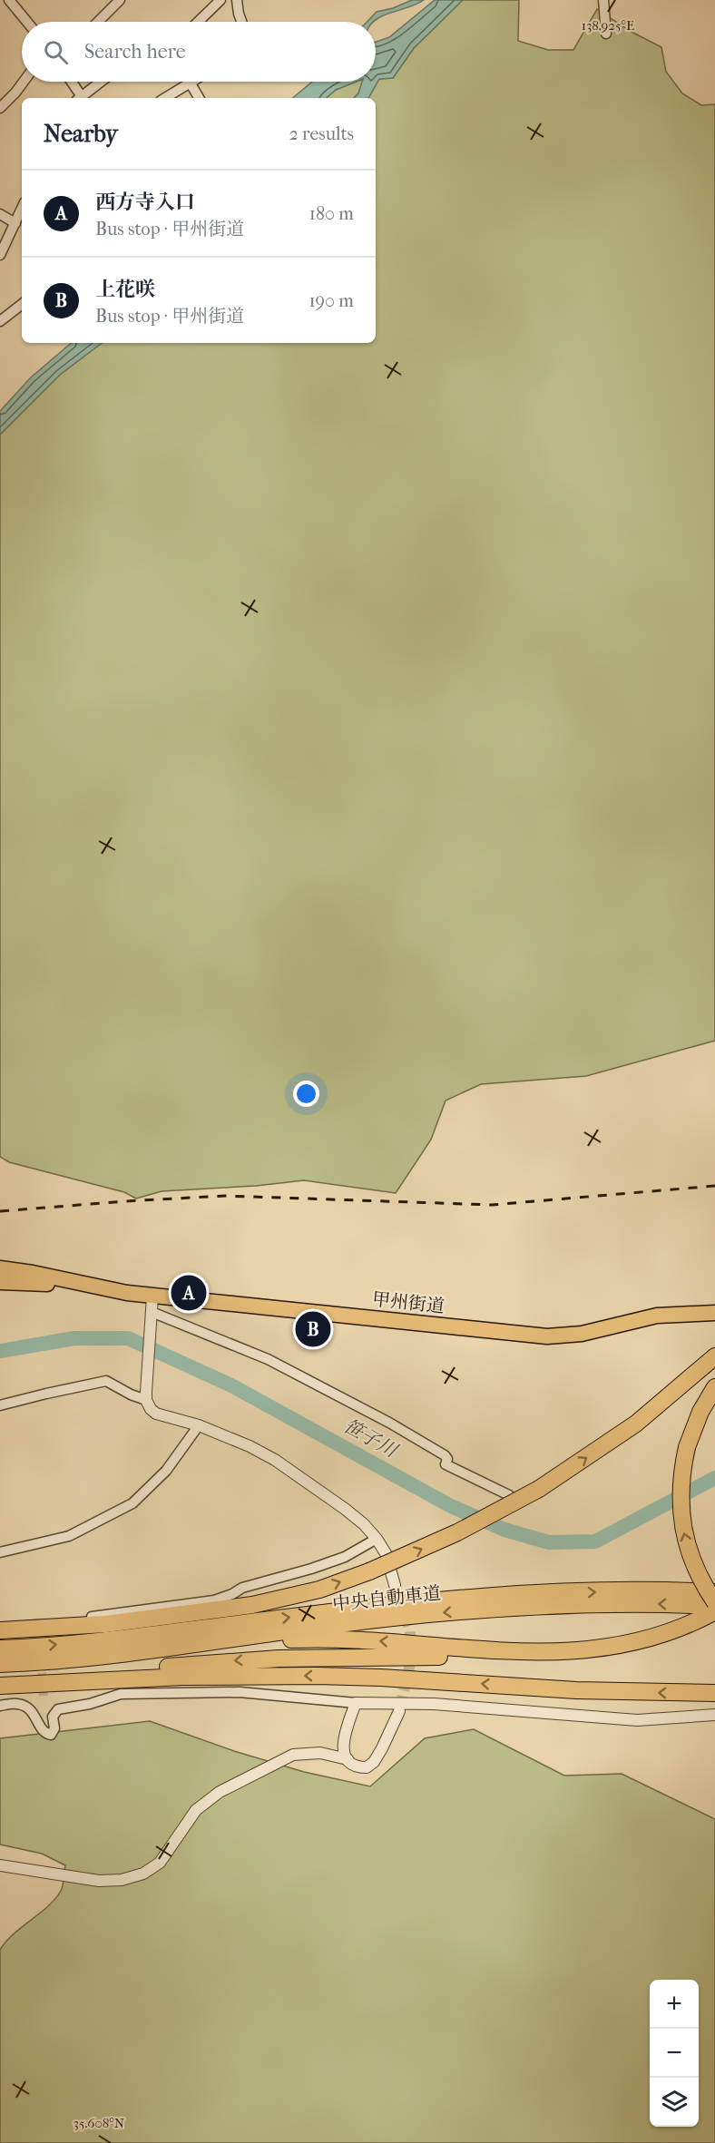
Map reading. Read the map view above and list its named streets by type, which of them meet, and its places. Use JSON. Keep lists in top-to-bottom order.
{
  "streets": {
    "highway": ["甲州街道", "中央自動車道"]
  },
  "water": ["笹子川"],
  "page": {
    "search": "Search here",
    "heading": ["Nearby", "2 results"],
    "list": [
      {
        "mark": "A",
        "name": "西方寺入口",
        "note": "Bus stop · 甲州街道",
        "value": "180 m"
      },
      {
        "mark": "B",
        "name": "上花咲",
        "note": "Bus stop · 甲州街道",
        "value": "190 m"
      }
    ],
    "pins": ["A", "B"],
    "map_buttons": ["+", "−"]
  },
  "coordinates": ["138.925°E", "35.608°N"]
}
